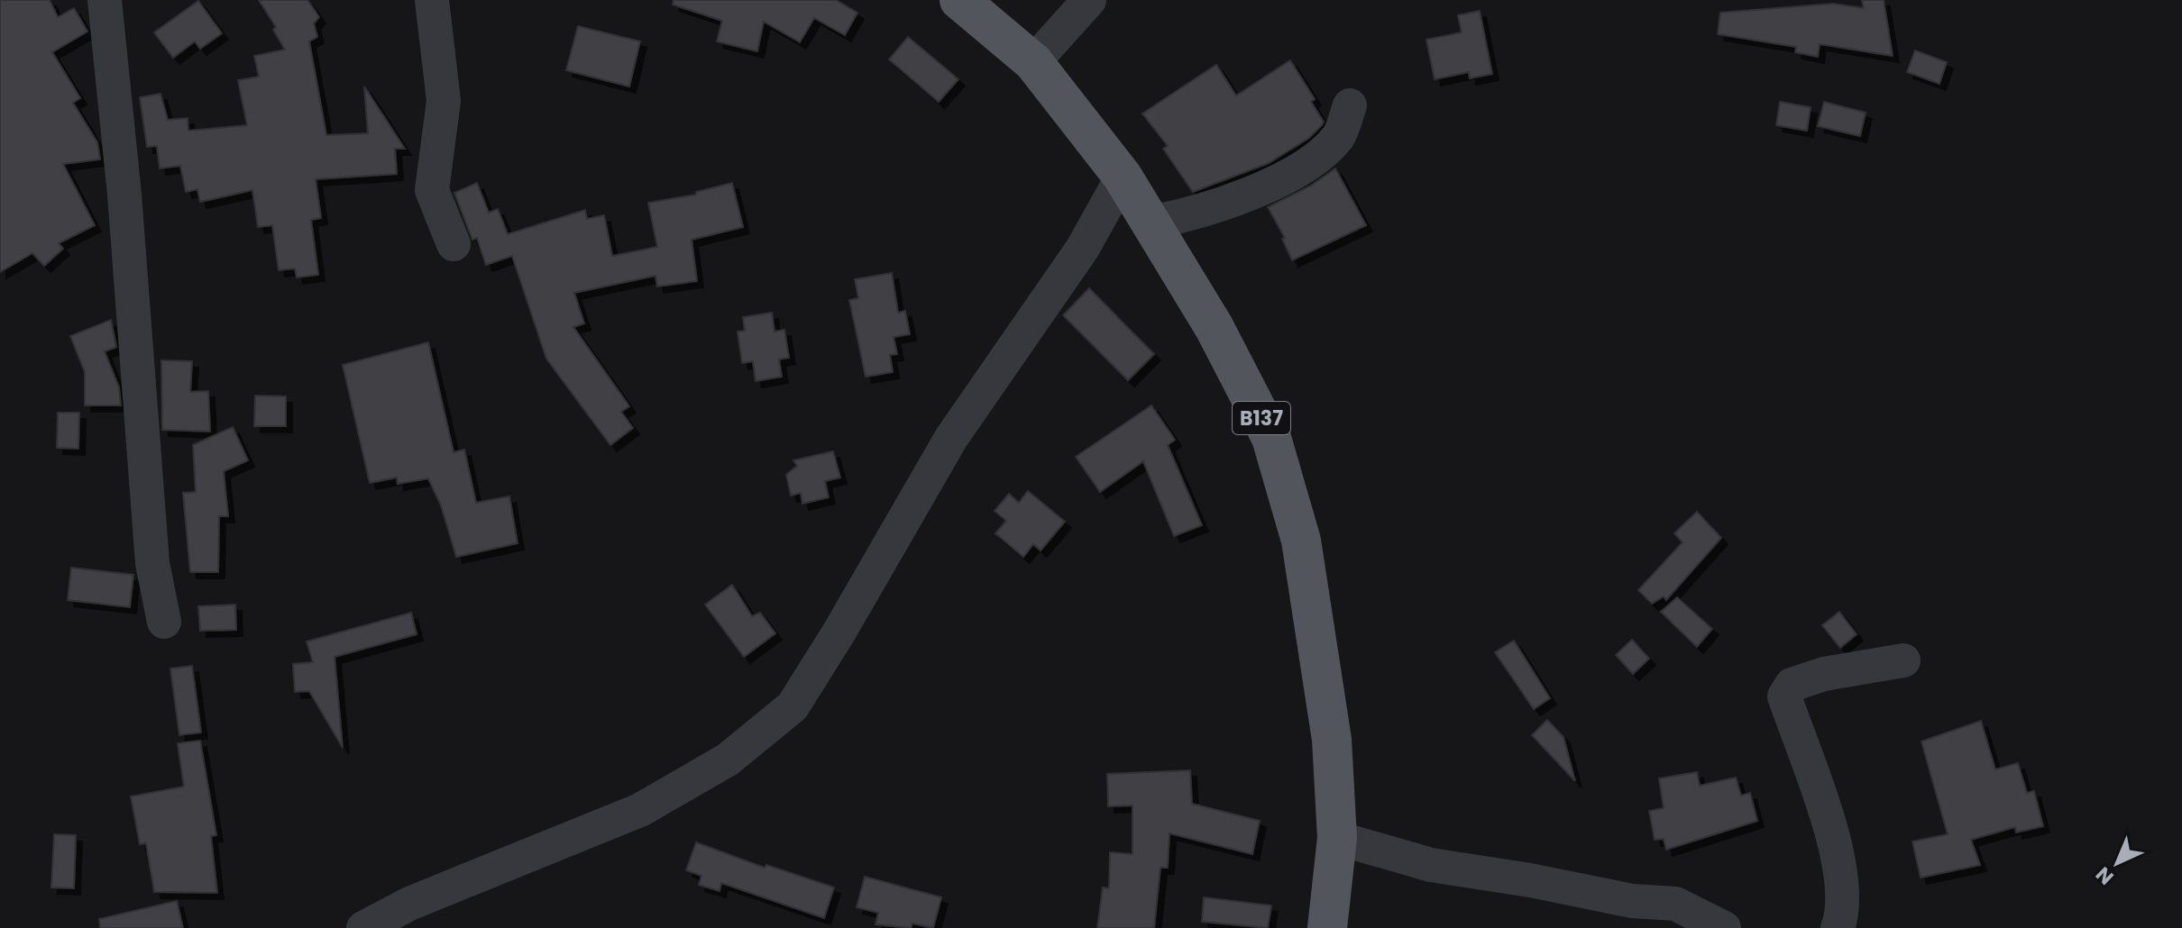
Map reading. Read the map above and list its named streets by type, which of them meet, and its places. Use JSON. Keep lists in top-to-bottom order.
{
  "streets": {
    "main road": ["B137"]
  },
  "north": "bottom left"
}
